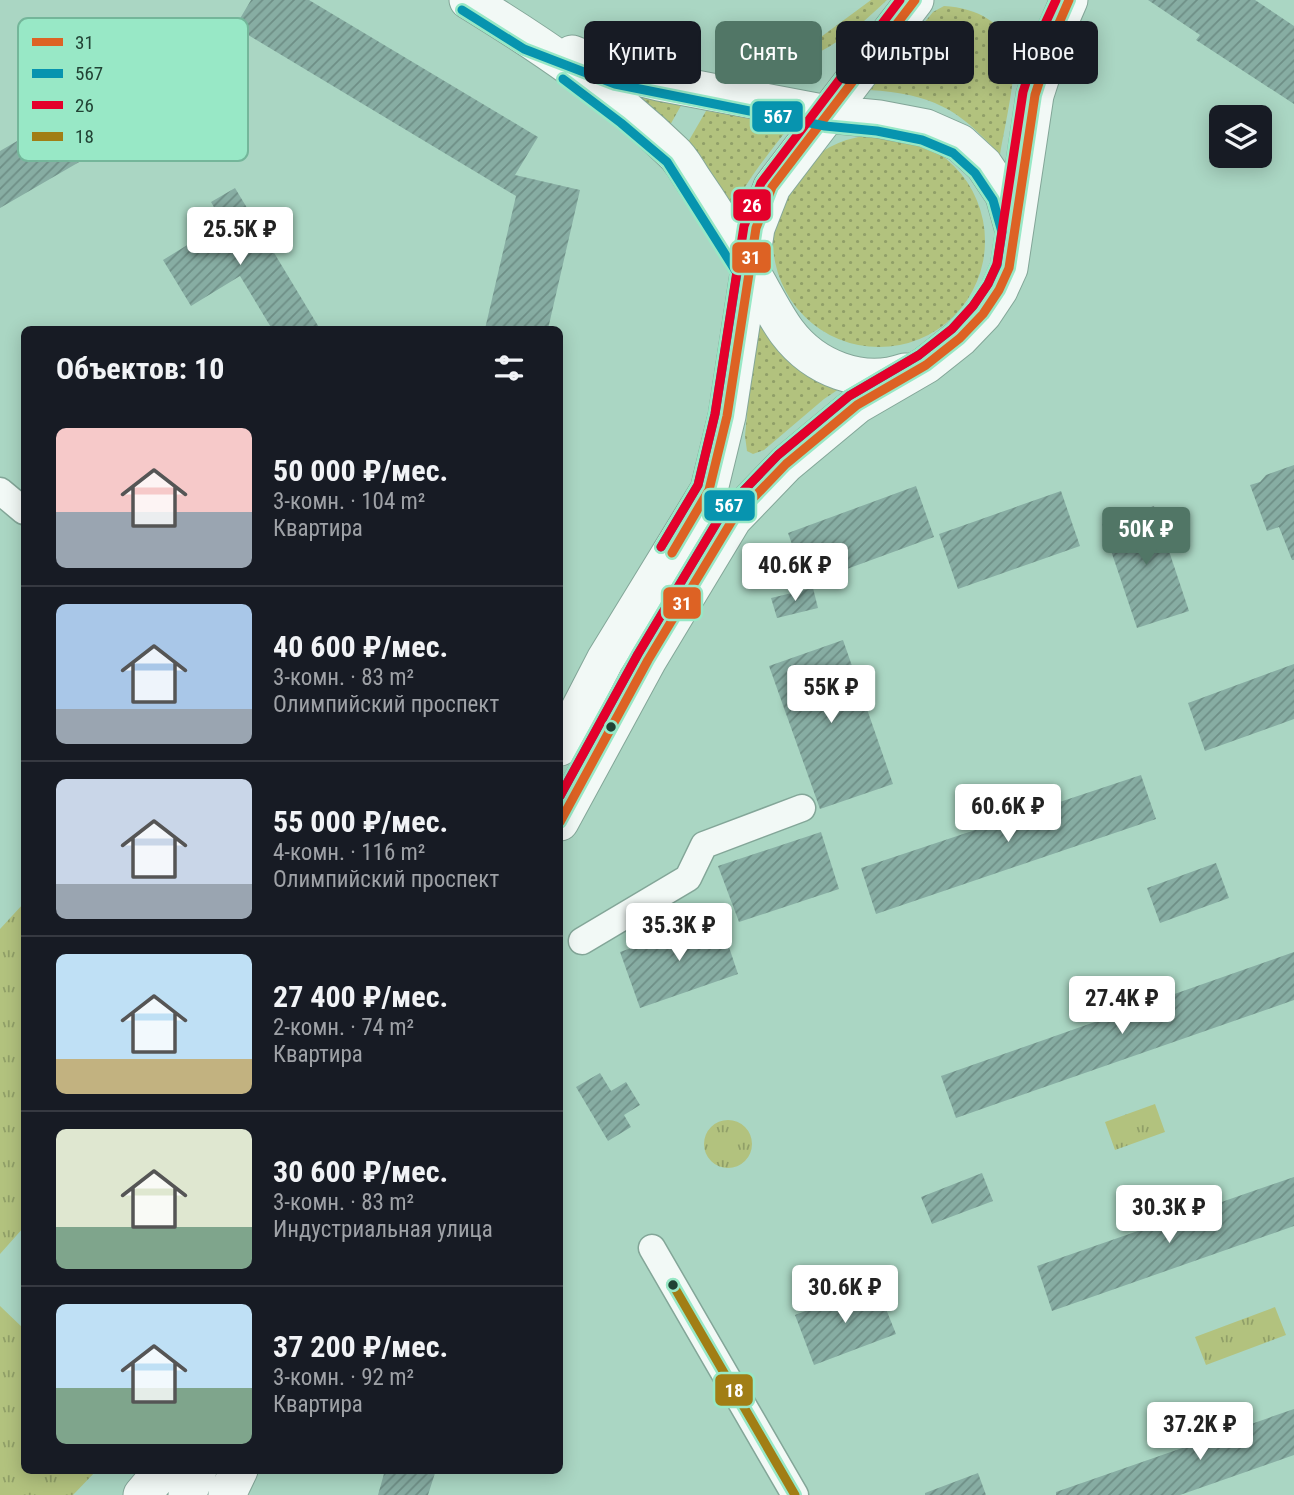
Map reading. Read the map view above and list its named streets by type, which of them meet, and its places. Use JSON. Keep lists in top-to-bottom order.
{
  "lines": [
    "transit line 31",
    "transit line 26",
    "transit line 567",
    "transit line 18"
  ],
  "legend": [
    "31",
    "567",
    "26",
    "18"
  ],
  "page": {
    "chip": [
      "Купить",
      "Снять",
      "Фильтры",
      "Новое"
    ],
    "price": [
      "25.5K ₽",
      "50K ₽",
      "40.6K ₽",
      "55K ₽",
      "60.6K ₽",
      "35.3K ₽",
      "27.4K ₽",
      "30.3K ₽",
      "30.6K ₽",
      "37.2K ₽"
    ],
    "heading": "Объектов: 10",
    "list": [
      {
        "name": "50 000 ₽/мес.",
        "note": "3-комн. · 104 m² · Квартира"
      },
      {
        "name": "40 600 ₽/мес.",
        "note": "3-комн. · 83 m² · Олимпийский проспект"
      },
      {
        "name": "55 000 ₽/мес.",
        "note": "4-комн. · 116 m² · Олимпийский проспект"
      },
      {
        "name": "27 400 ₽/мес.",
        "note": "2-комн. · 74 m² · Квартира"
      },
      {
        "name": "30 600 ₽/мес.",
        "note": "3-комн. · 83 m² · Индустриальная улица"
      },
      {
        "name": "37 200 ₽/мес.",
        "note": "3-комн. · 92 m² · Квартира"
      }
    ]
  }
}
